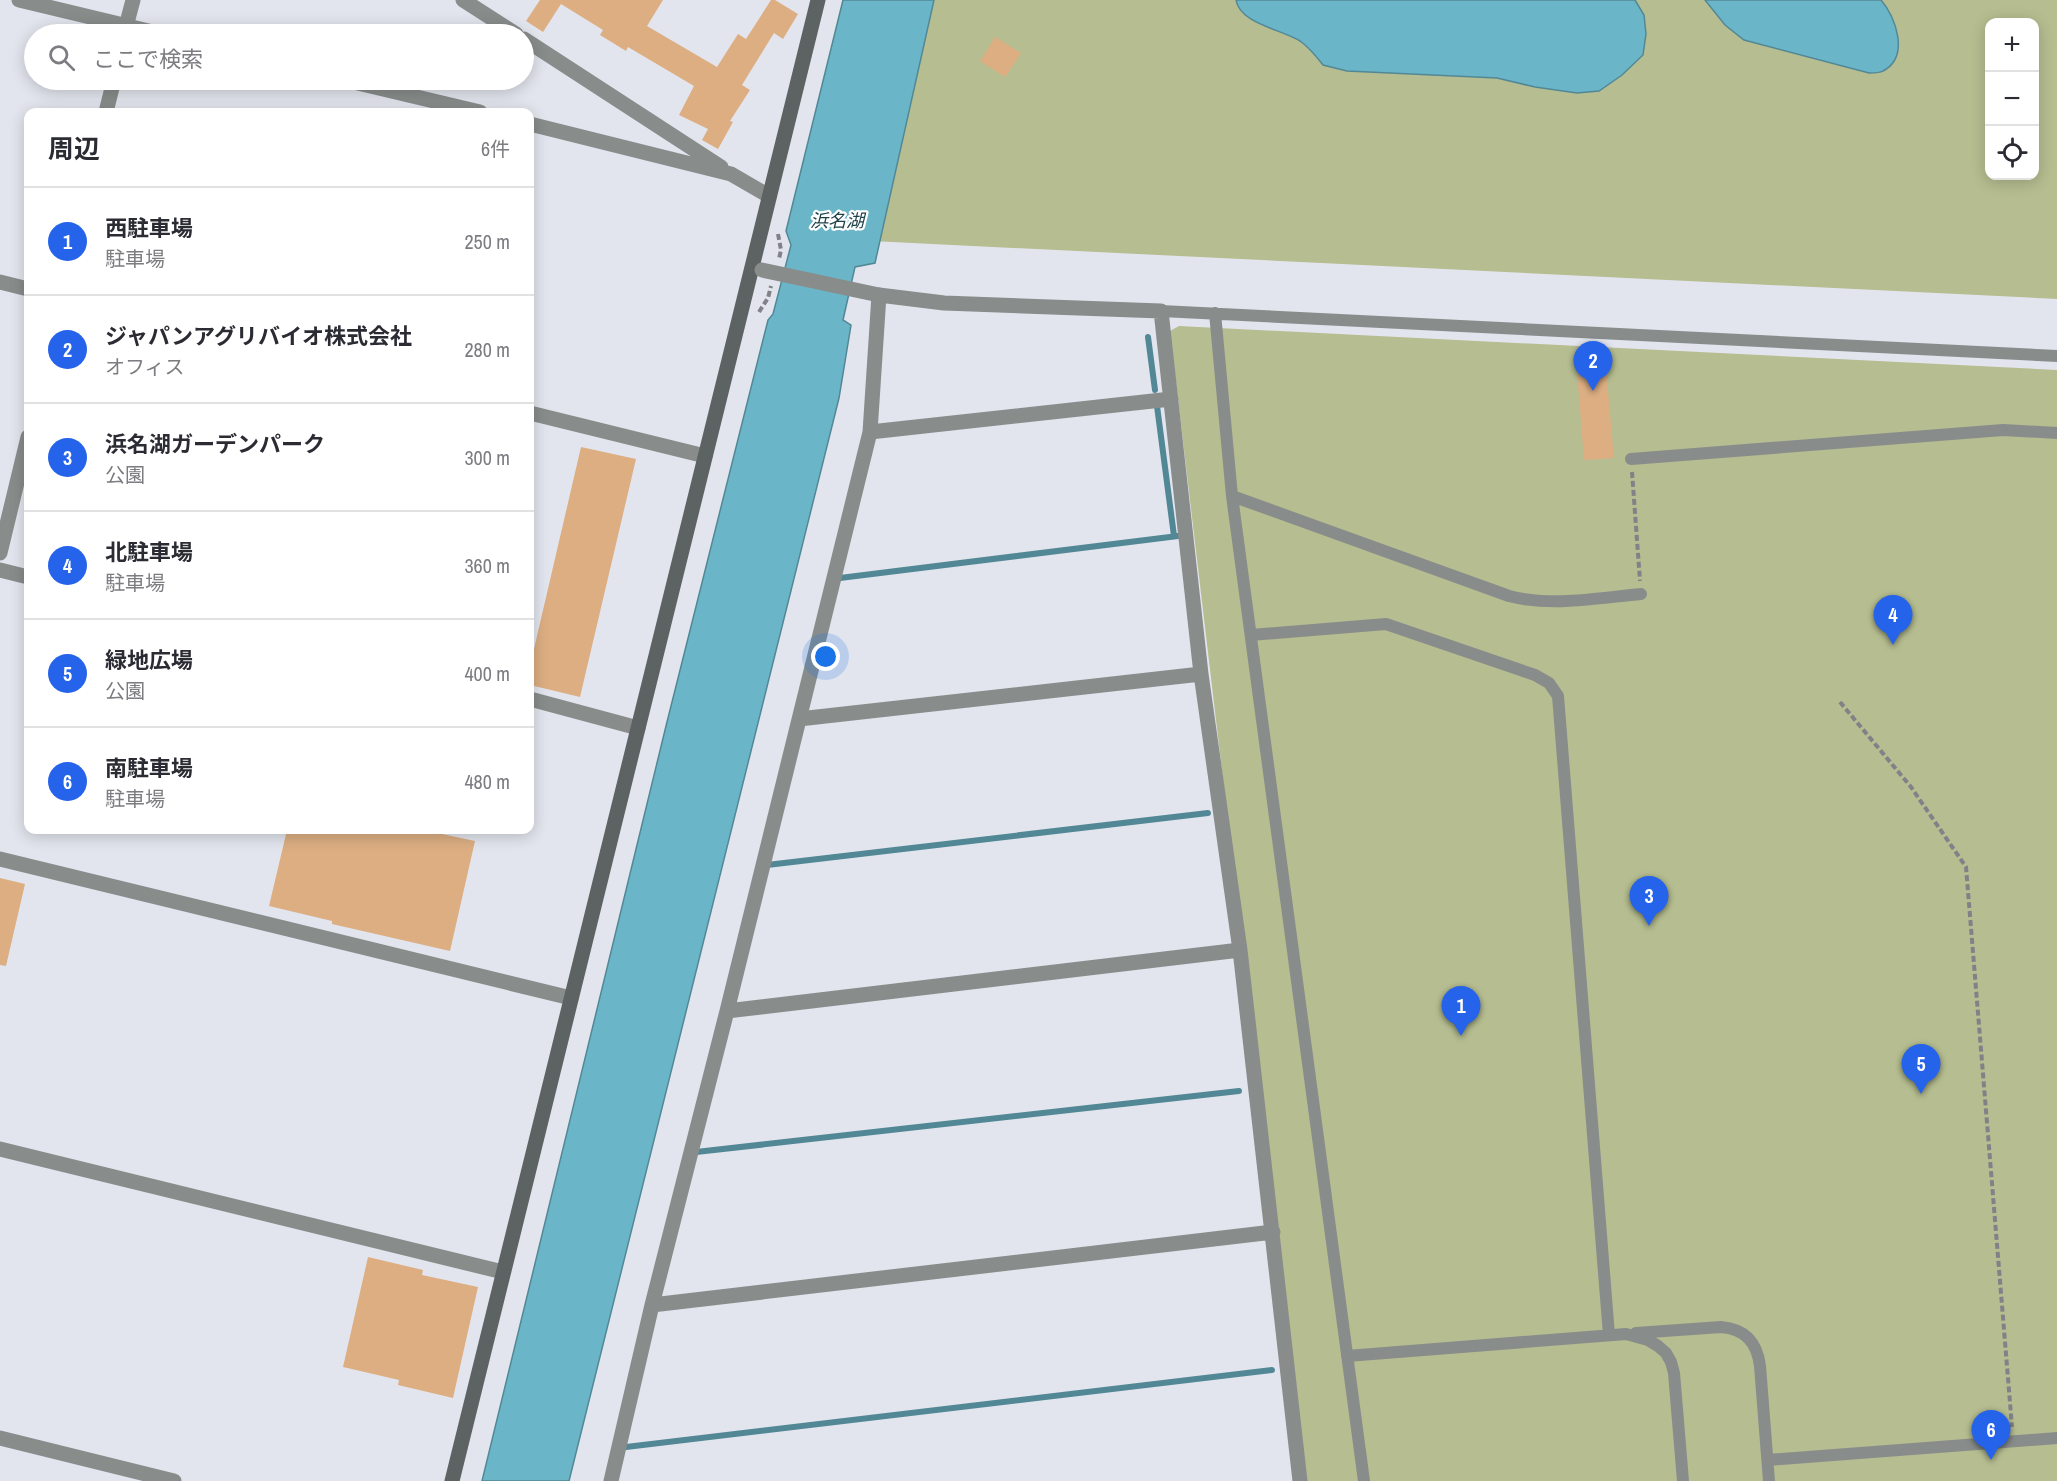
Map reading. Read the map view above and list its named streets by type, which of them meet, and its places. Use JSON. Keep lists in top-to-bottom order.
{
  "water": ["浜名湖"],
  "page": {
    "map_buttons": ["+", "−"],
    "search": "ここで検索",
    "heading": ["周辺", "6件"],
    "list": [
      {
        "mark": "1",
        "name": "西駐車場",
        "note": "駐車場",
        "value": "250 m"
      },
      {
        "mark": "2",
        "name": "ジャパンアグリバイオ株式会社",
        "note": "オフィス",
        "value": "280 m"
      },
      {
        "mark": "3",
        "name": "浜名湖ガーデンパーク",
        "note": "公園",
        "value": "300 m"
      },
      {
        "mark": "4",
        "name": "北駐車場",
        "note": "駐車場",
        "value": "360 m"
      },
      {
        "mark": "5",
        "name": "緑地広場",
        "note": "公園",
        "value": "400 m"
      },
      {
        "mark": "6",
        "name": "南駐車場",
        "note": "駐車場",
        "value": "480 m"
      }
    ],
    "pins": [
      "2",
      "4",
      "3",
      "1",
      "5",
      "6"
    ]
  }
}
